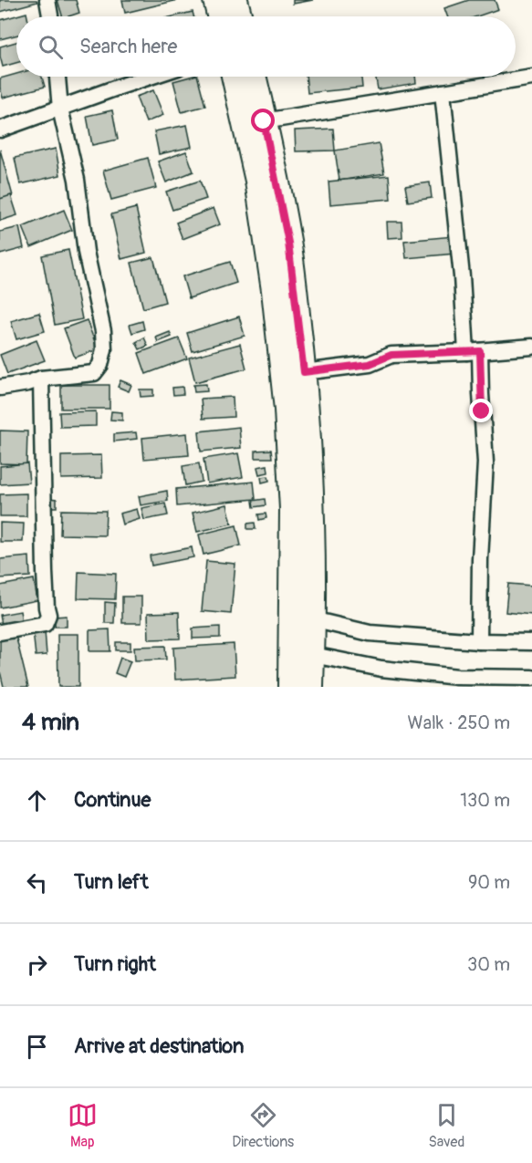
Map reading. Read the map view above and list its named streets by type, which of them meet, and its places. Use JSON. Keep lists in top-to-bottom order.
{
  "page": {
    "search": "Search here",
    "heading": ["4 min", "Walk · 250 m"],
    "list": [
      ["Continue", "130 m"],
      ["Turn left", "90 m"],
      ["Turn right", "30 m"],
      "Arrive at destination"
    ],
    "nav": ["Map", "Directions", "Saved"]
  }
}
